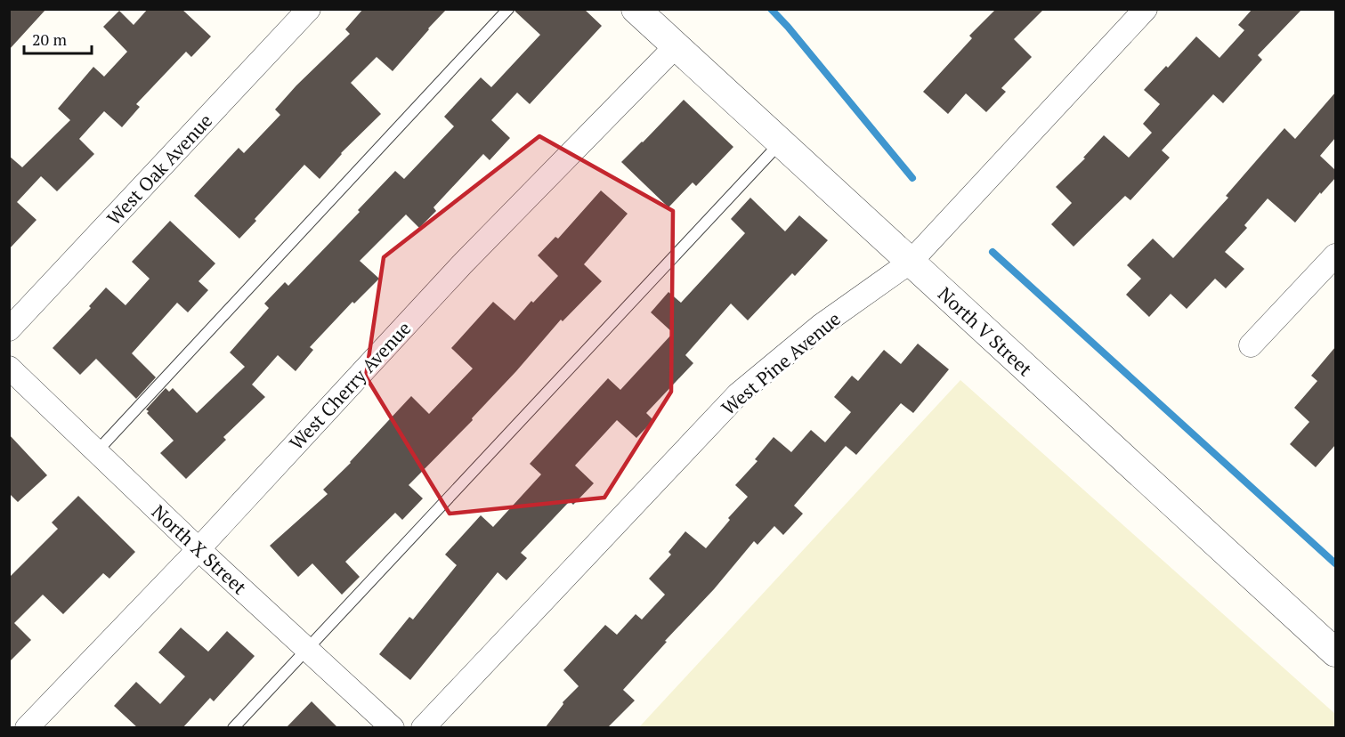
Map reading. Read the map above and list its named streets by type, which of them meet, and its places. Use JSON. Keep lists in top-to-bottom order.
{
  "streets": {
    "street": [
      "West Oak Avenue",
      "North V Street",
      "West Pine Avenue",
      "West Cherry Avenue",
      "North X Street"
    ]
  },
  "crossings": [
    ["North V Street", "West Pine Avenue"],
    ["North V Street", "West Cherry Avenue"],
    ["West Cherry Avenue", "North X Street"]
  ],
  "scale_bar": "20 m"
}
